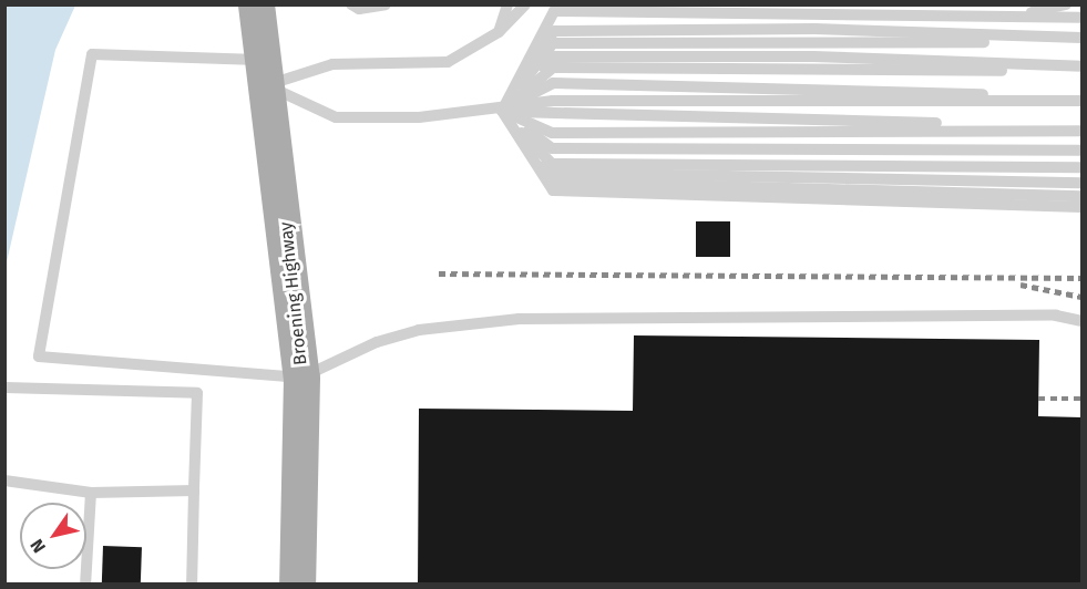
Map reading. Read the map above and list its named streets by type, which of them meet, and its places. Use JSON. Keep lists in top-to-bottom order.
{
  "streets": {
    "main road": ["Broening Highway"]
  },
  "north": "bottom left"
}
